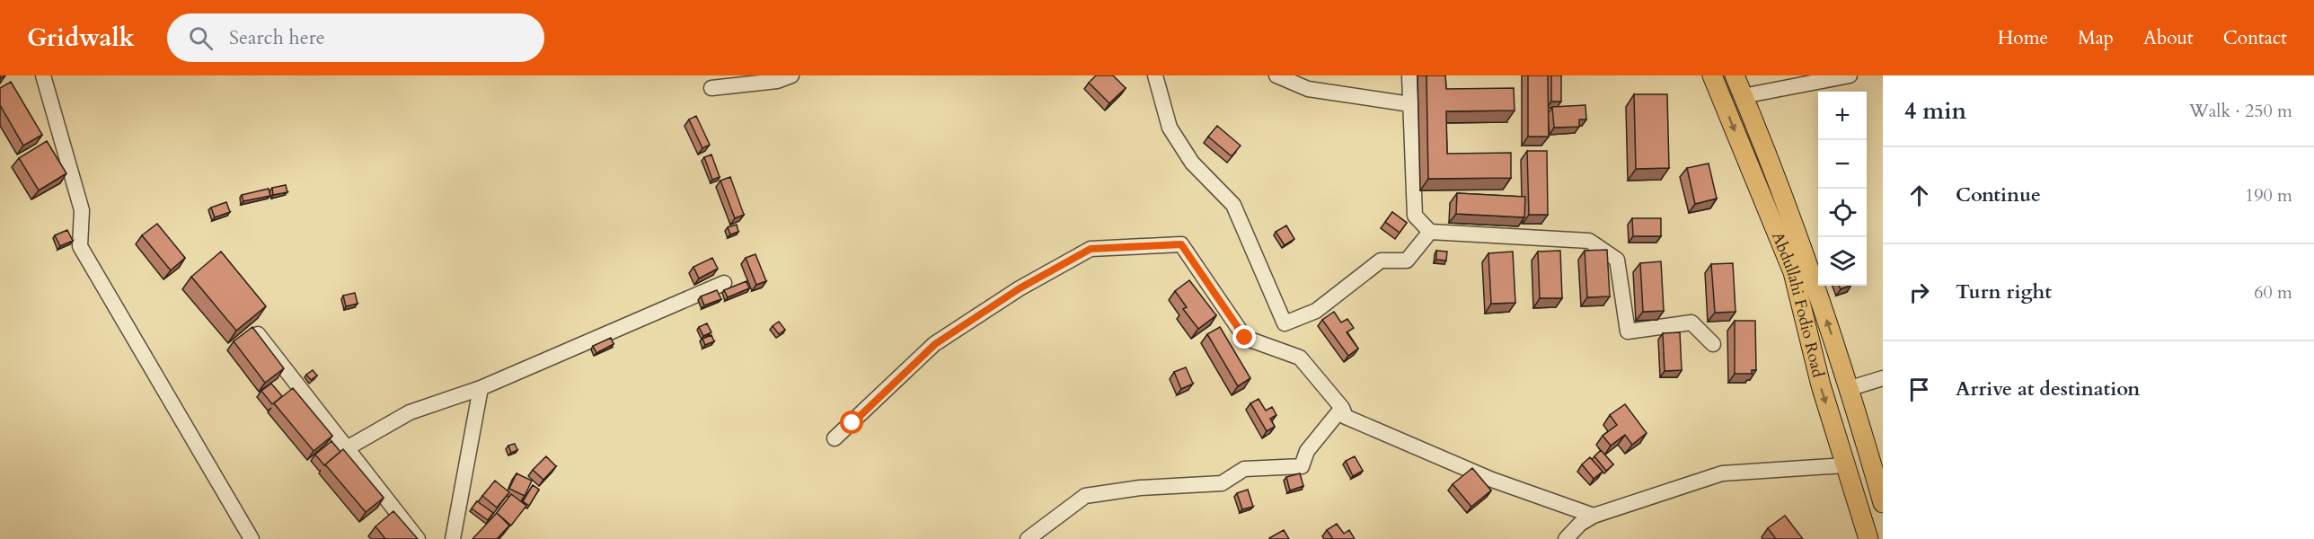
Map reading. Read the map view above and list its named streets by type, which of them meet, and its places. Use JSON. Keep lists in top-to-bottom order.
{
  "streets": {
    "main road": ["Abdullahi Fodio Road"]
  },
  "page": {
    "header": "Gridwalk",
    "search": "Search here",
    "nav": [
      "Home",
      "Map",
      "About",
      "Contact"
    ],
    "heading": ["4 min", "Walk · 250 m"],
    "map_buttons": ["+", "−"],
    "list": [
      ["Continue", "190 m"],
      ["Turn right", "60 m"],
      "Arrive at destination"
    ]
  }
}
